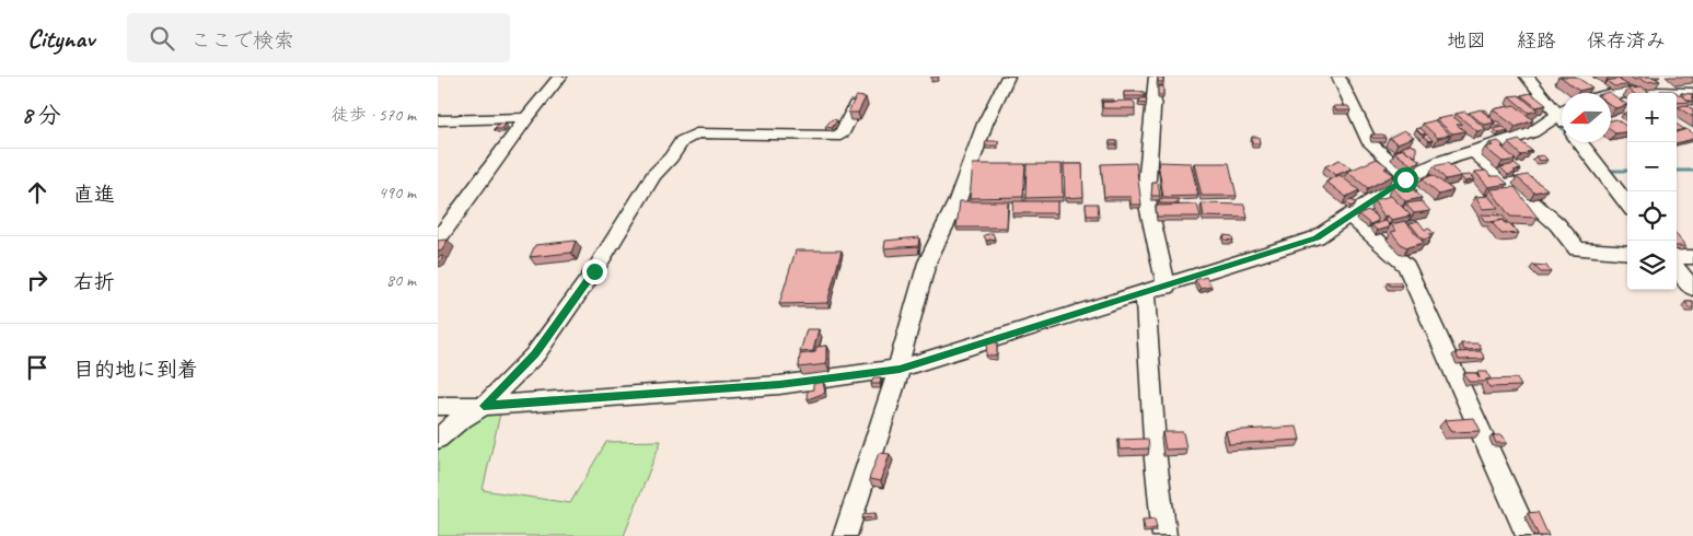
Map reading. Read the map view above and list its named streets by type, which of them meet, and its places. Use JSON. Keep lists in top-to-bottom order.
{
  "north": "left",
  "page": {
    "header": "Citynav",
    "search": "ここで検索",
    "nav": ["地図", "経路", "保存済み"],
    "heading": ["8 分", "徒歩 · 570 m"],
    "map_buttons": ["+", "−"],
    "list": [
      ["直進", "490 m"],
      ["右折", "80 m"],
      "目的地に到着"
    ]
  }
}
